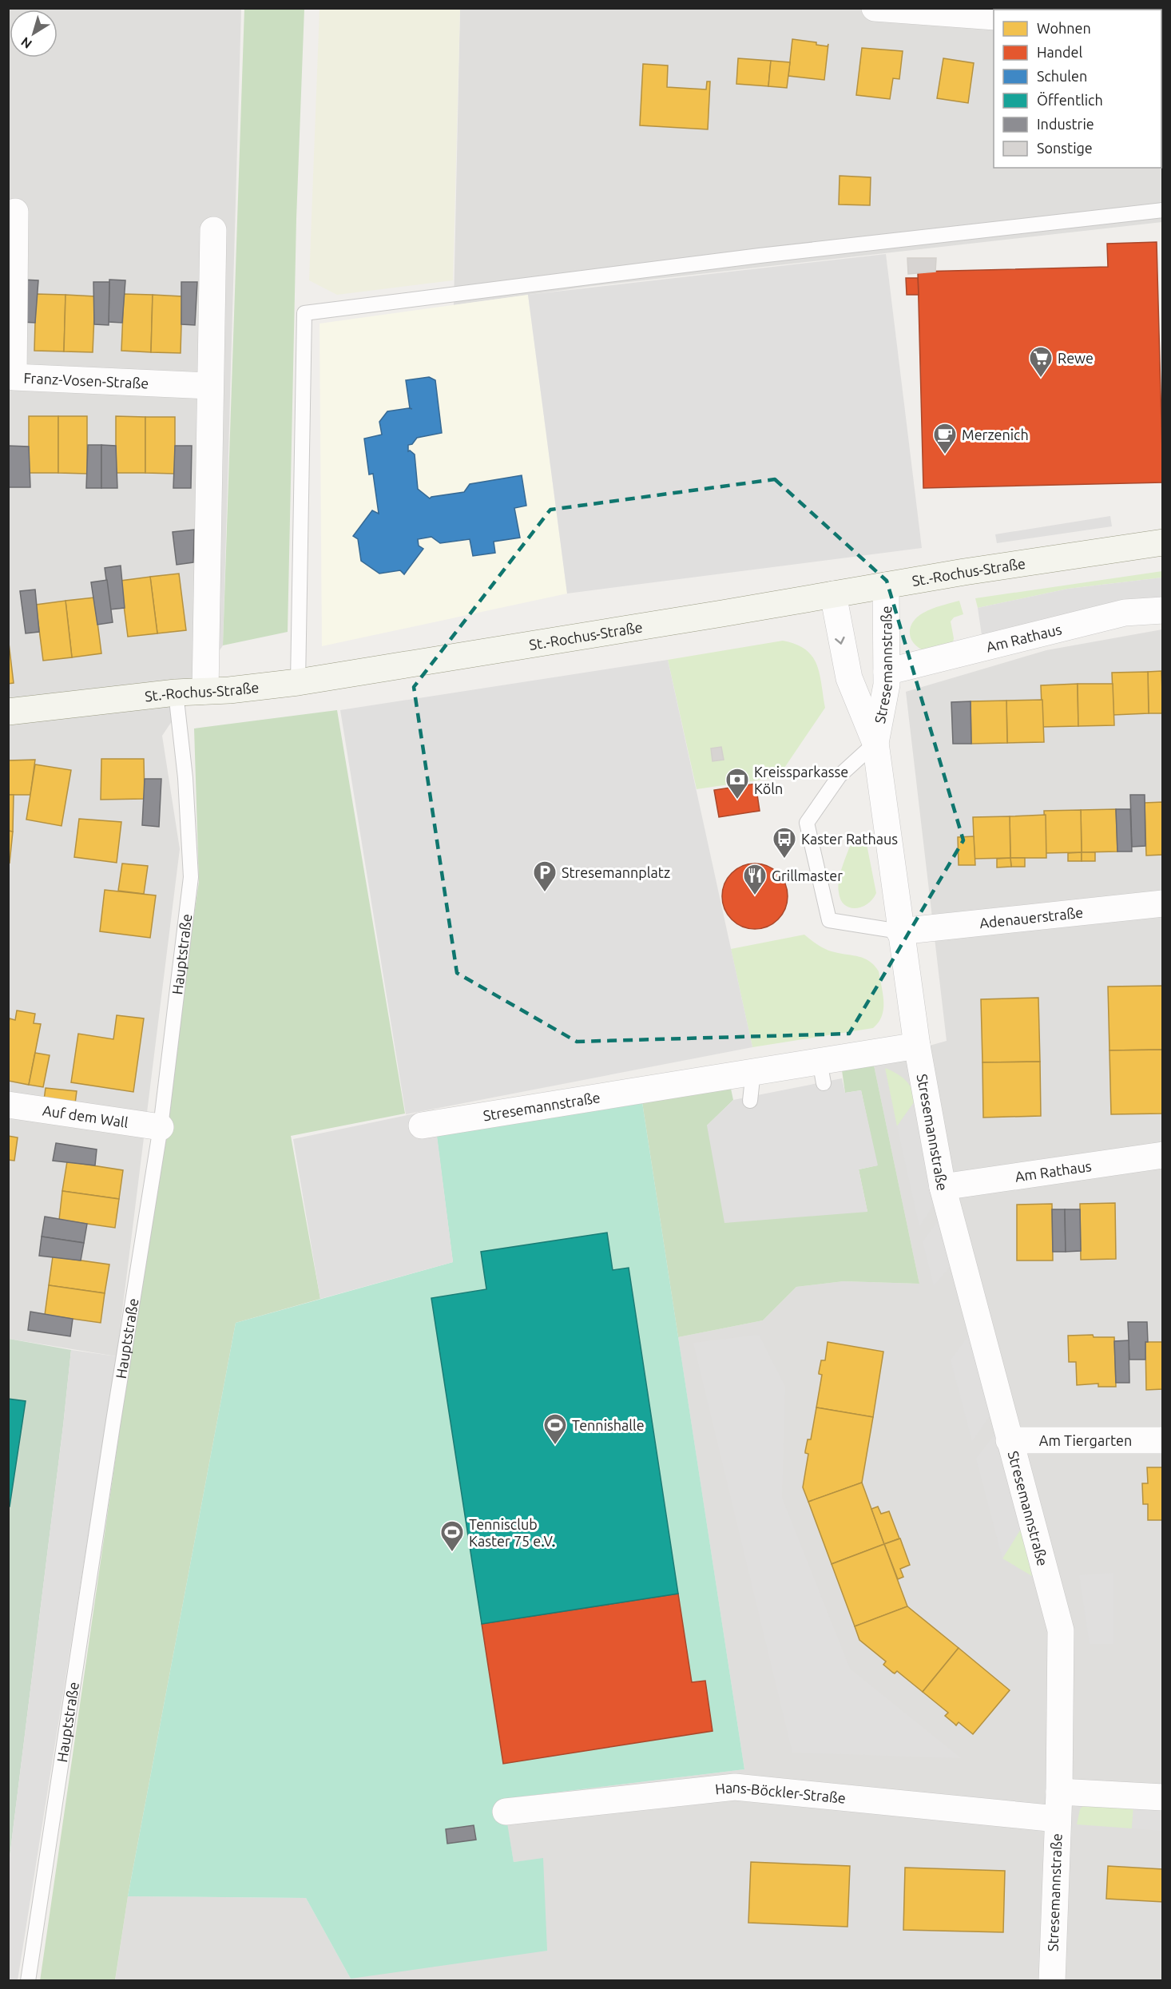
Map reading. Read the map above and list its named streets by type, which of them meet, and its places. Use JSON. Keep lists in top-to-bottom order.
{
  "streets": {
    "street": [
      "Franz-Vosen-Straße",
      "St.-Rochus-Straße",
      "Am Rathaus",
      "Stresemannstraße",
      "Adenauerstraße",
      "Auf dem Wall",
      "Am Tiergarten",
      "Hans-Böckler-Straße"
    ],
    "lane": ["Hauptstraße"]
  },
  "crossings": [
    ["St.-Rochus-Straße", "Stresemannstraße"],
    ["St.-Rochus-Straße", "Hauptstraße"],
    ["Am Rathaus", "Stresemannstraße"],
    ["Stresemannstraße", "Adenauerstraße"],
    ["Stresemannstraße", "Am Tiergarten"],
    ["Stresemannstraße", "Hans-Böckler-Straße"],
    ["Hauptstraße", "Auf dem Wall"]
  ],
  "places": {
    "supermarket": ["Rewe"],
    "cafe": ["Merzenich"],
    "bank": ["Kreissparkasse Köln"],
    "bus stop": ["Kaster Rathaus"],
    "parking": ["Stresemannplatz"],
    "restaurant": ["Grillmaster"],
    "sports": ["Tennishalle", "Tennisclub Kaster 75 e.V."]
  },
  "legend": [
    "Wohnen",
    "Handel",
    "Schulen",
    "Öffentlich",
    "Industrie",
    "Sonstige"
  ],
  "north": "bottom left"
}
